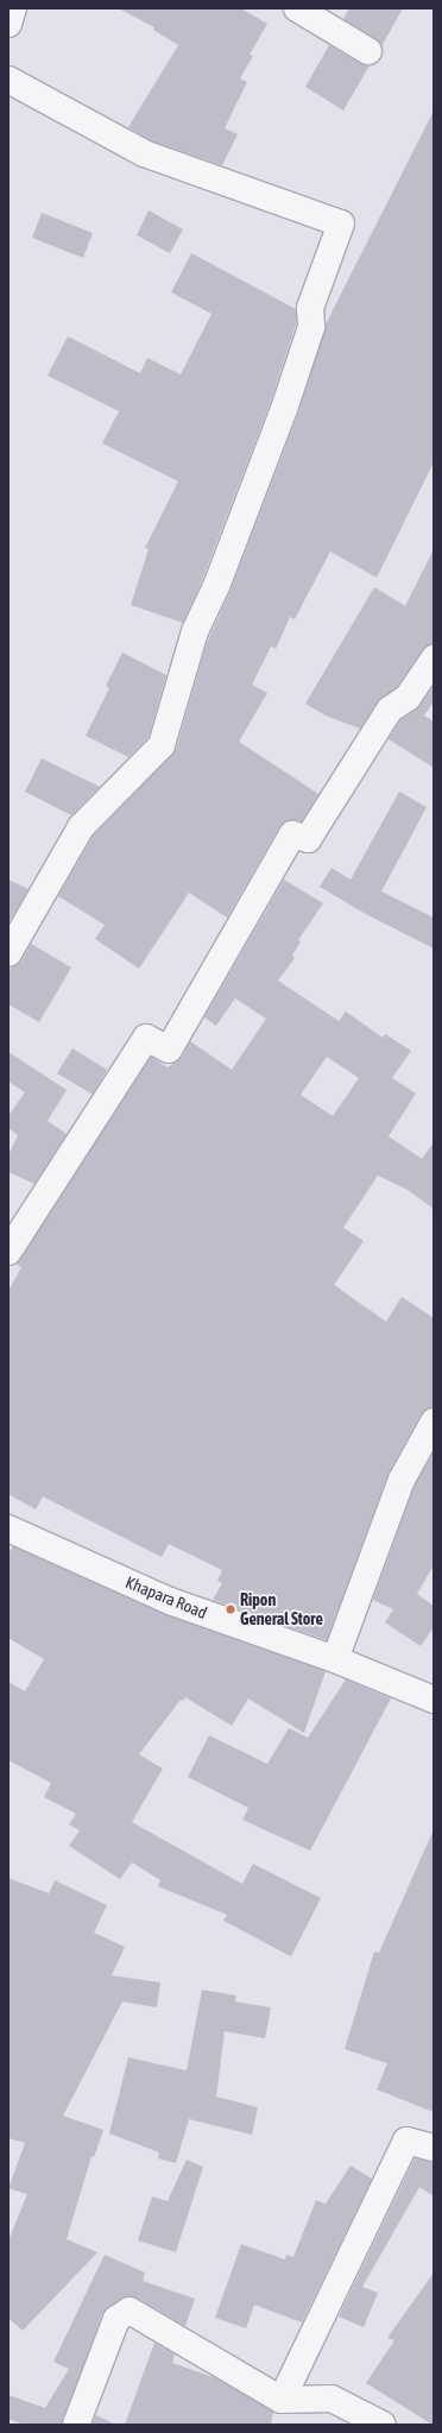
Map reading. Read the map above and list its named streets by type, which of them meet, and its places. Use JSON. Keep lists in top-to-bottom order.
{
  "streets": {
    "street": ["Khapara Road"]
  },
  "places": ["Ripon General Store"]
}
